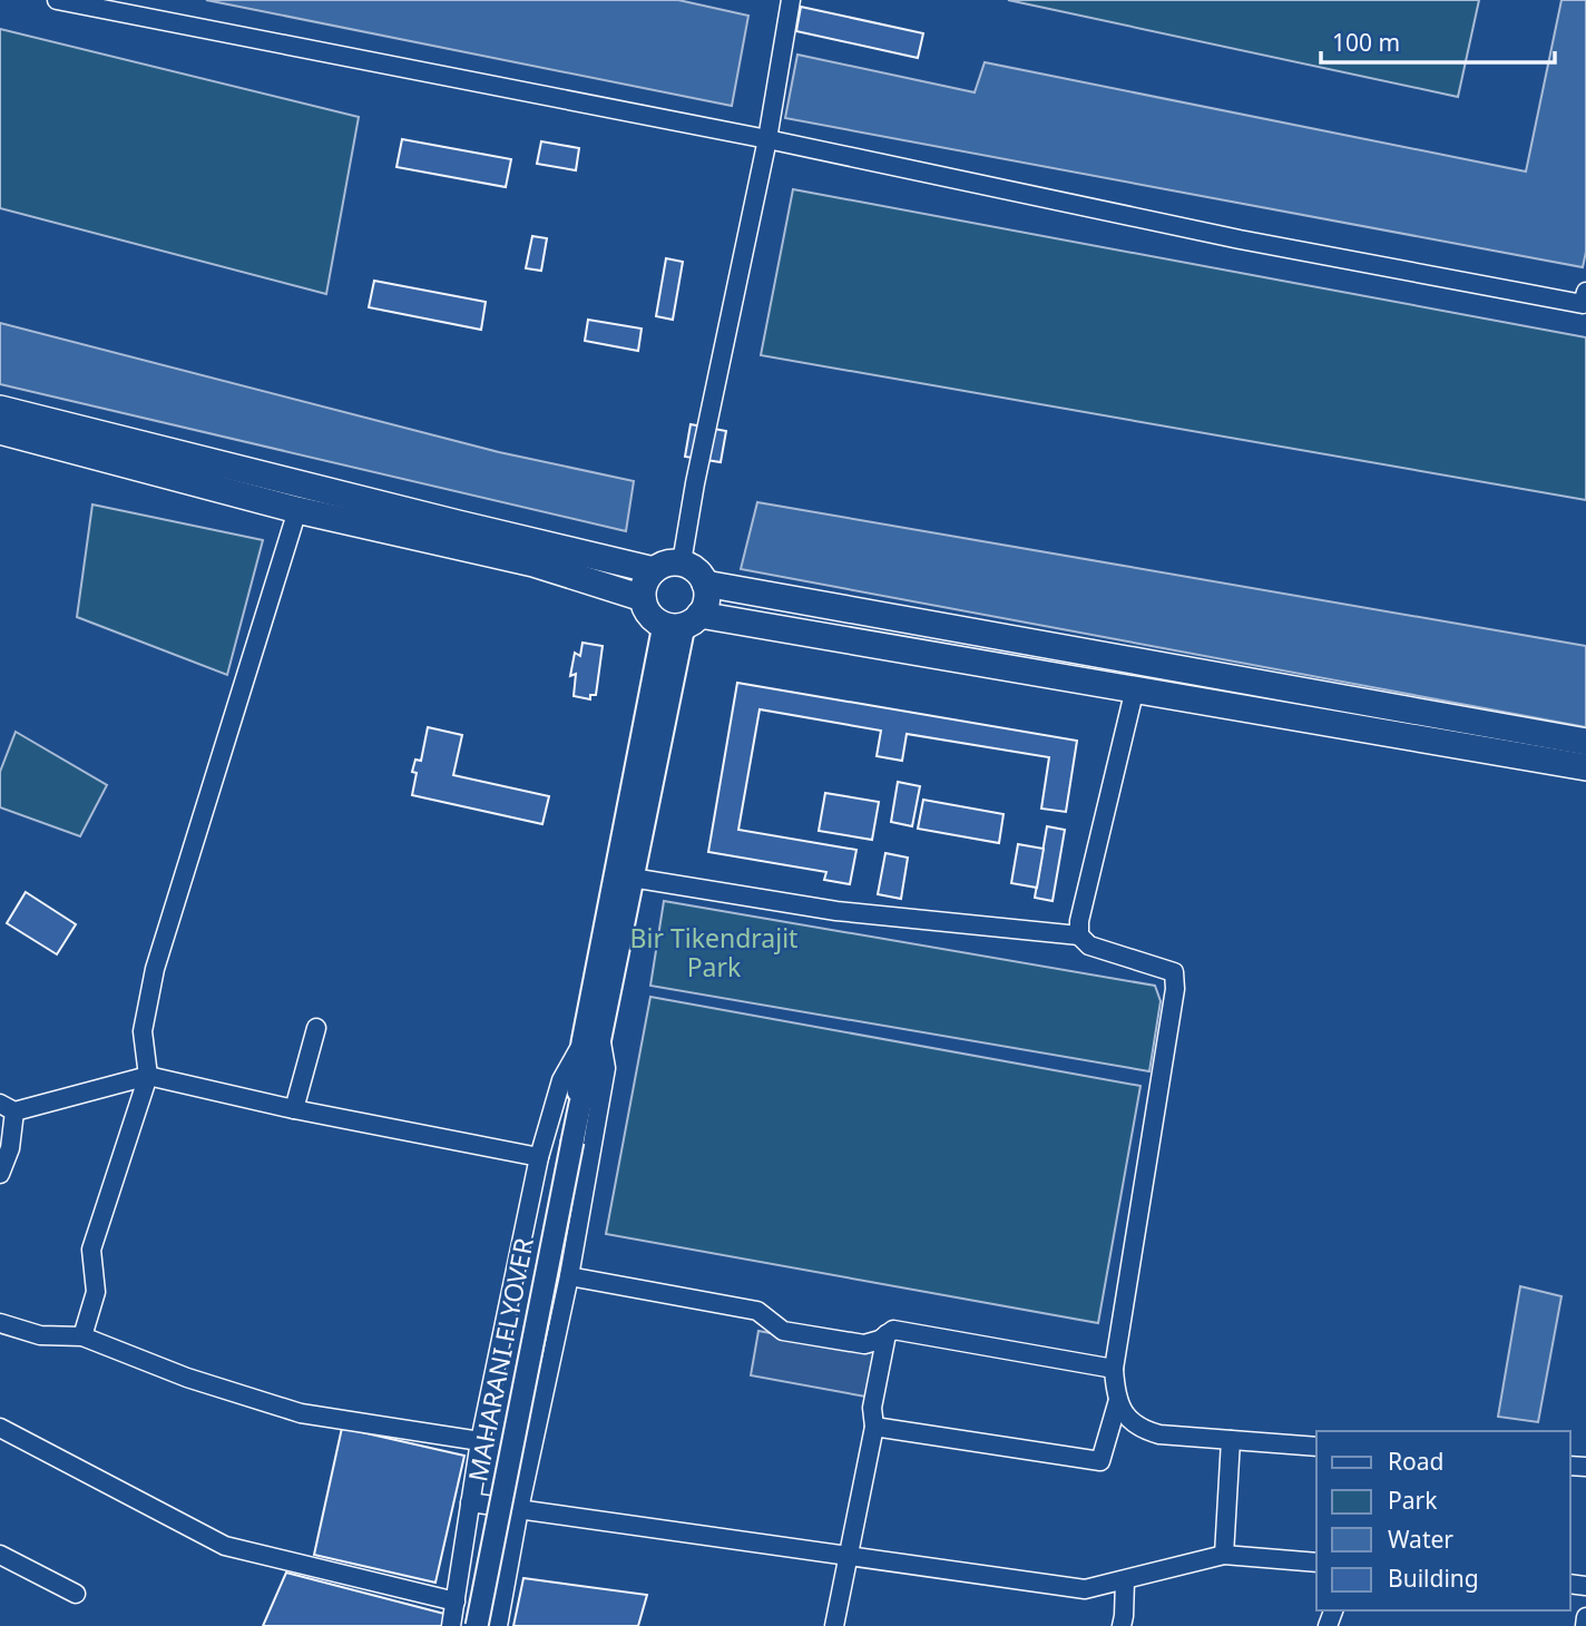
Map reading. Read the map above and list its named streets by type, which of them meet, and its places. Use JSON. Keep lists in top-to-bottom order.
{
  "streets": {
    "main road": ["MAHARANI FLYOVER"]
  },
  "parks": ["Bir Tikendrajit Park"],
  "legend": [
    "Road",
    "Park",
    "Water",
    "Building"
  ],
  "scale_bar": "100 m"
}
